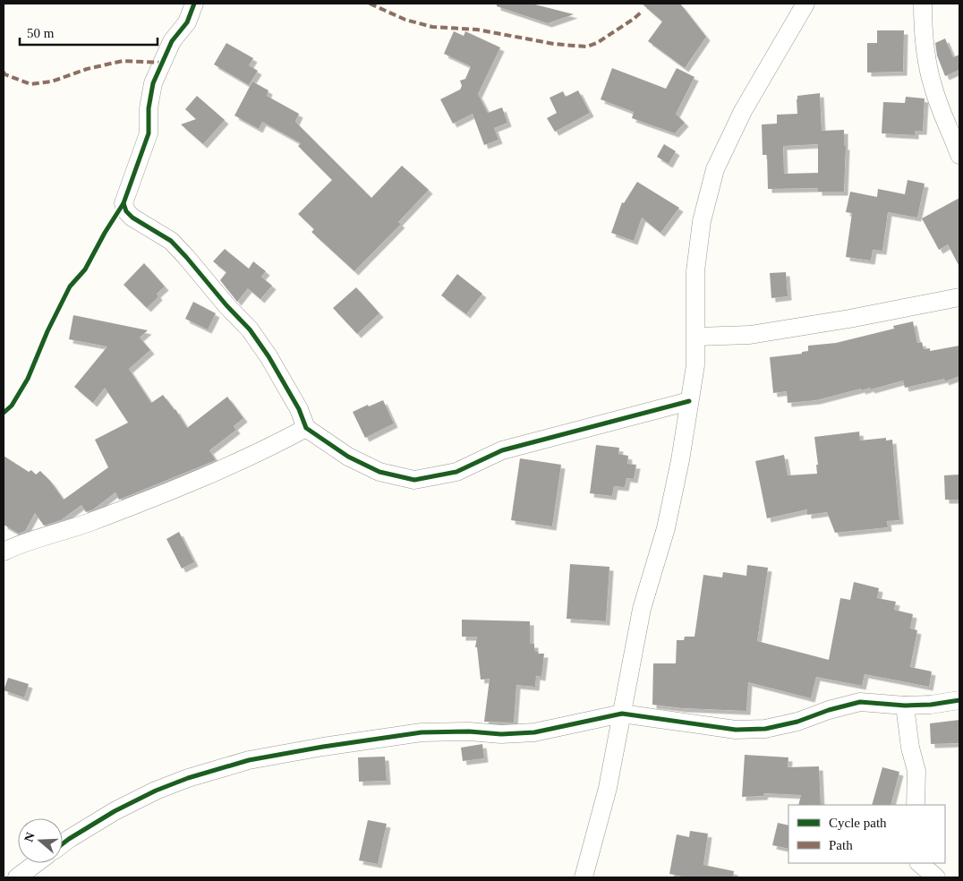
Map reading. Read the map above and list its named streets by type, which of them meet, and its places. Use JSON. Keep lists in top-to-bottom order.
{
  "legend": ["Cycle path", "Path"],
  "scale_bar": "50 m",
  "north": "left"
}
